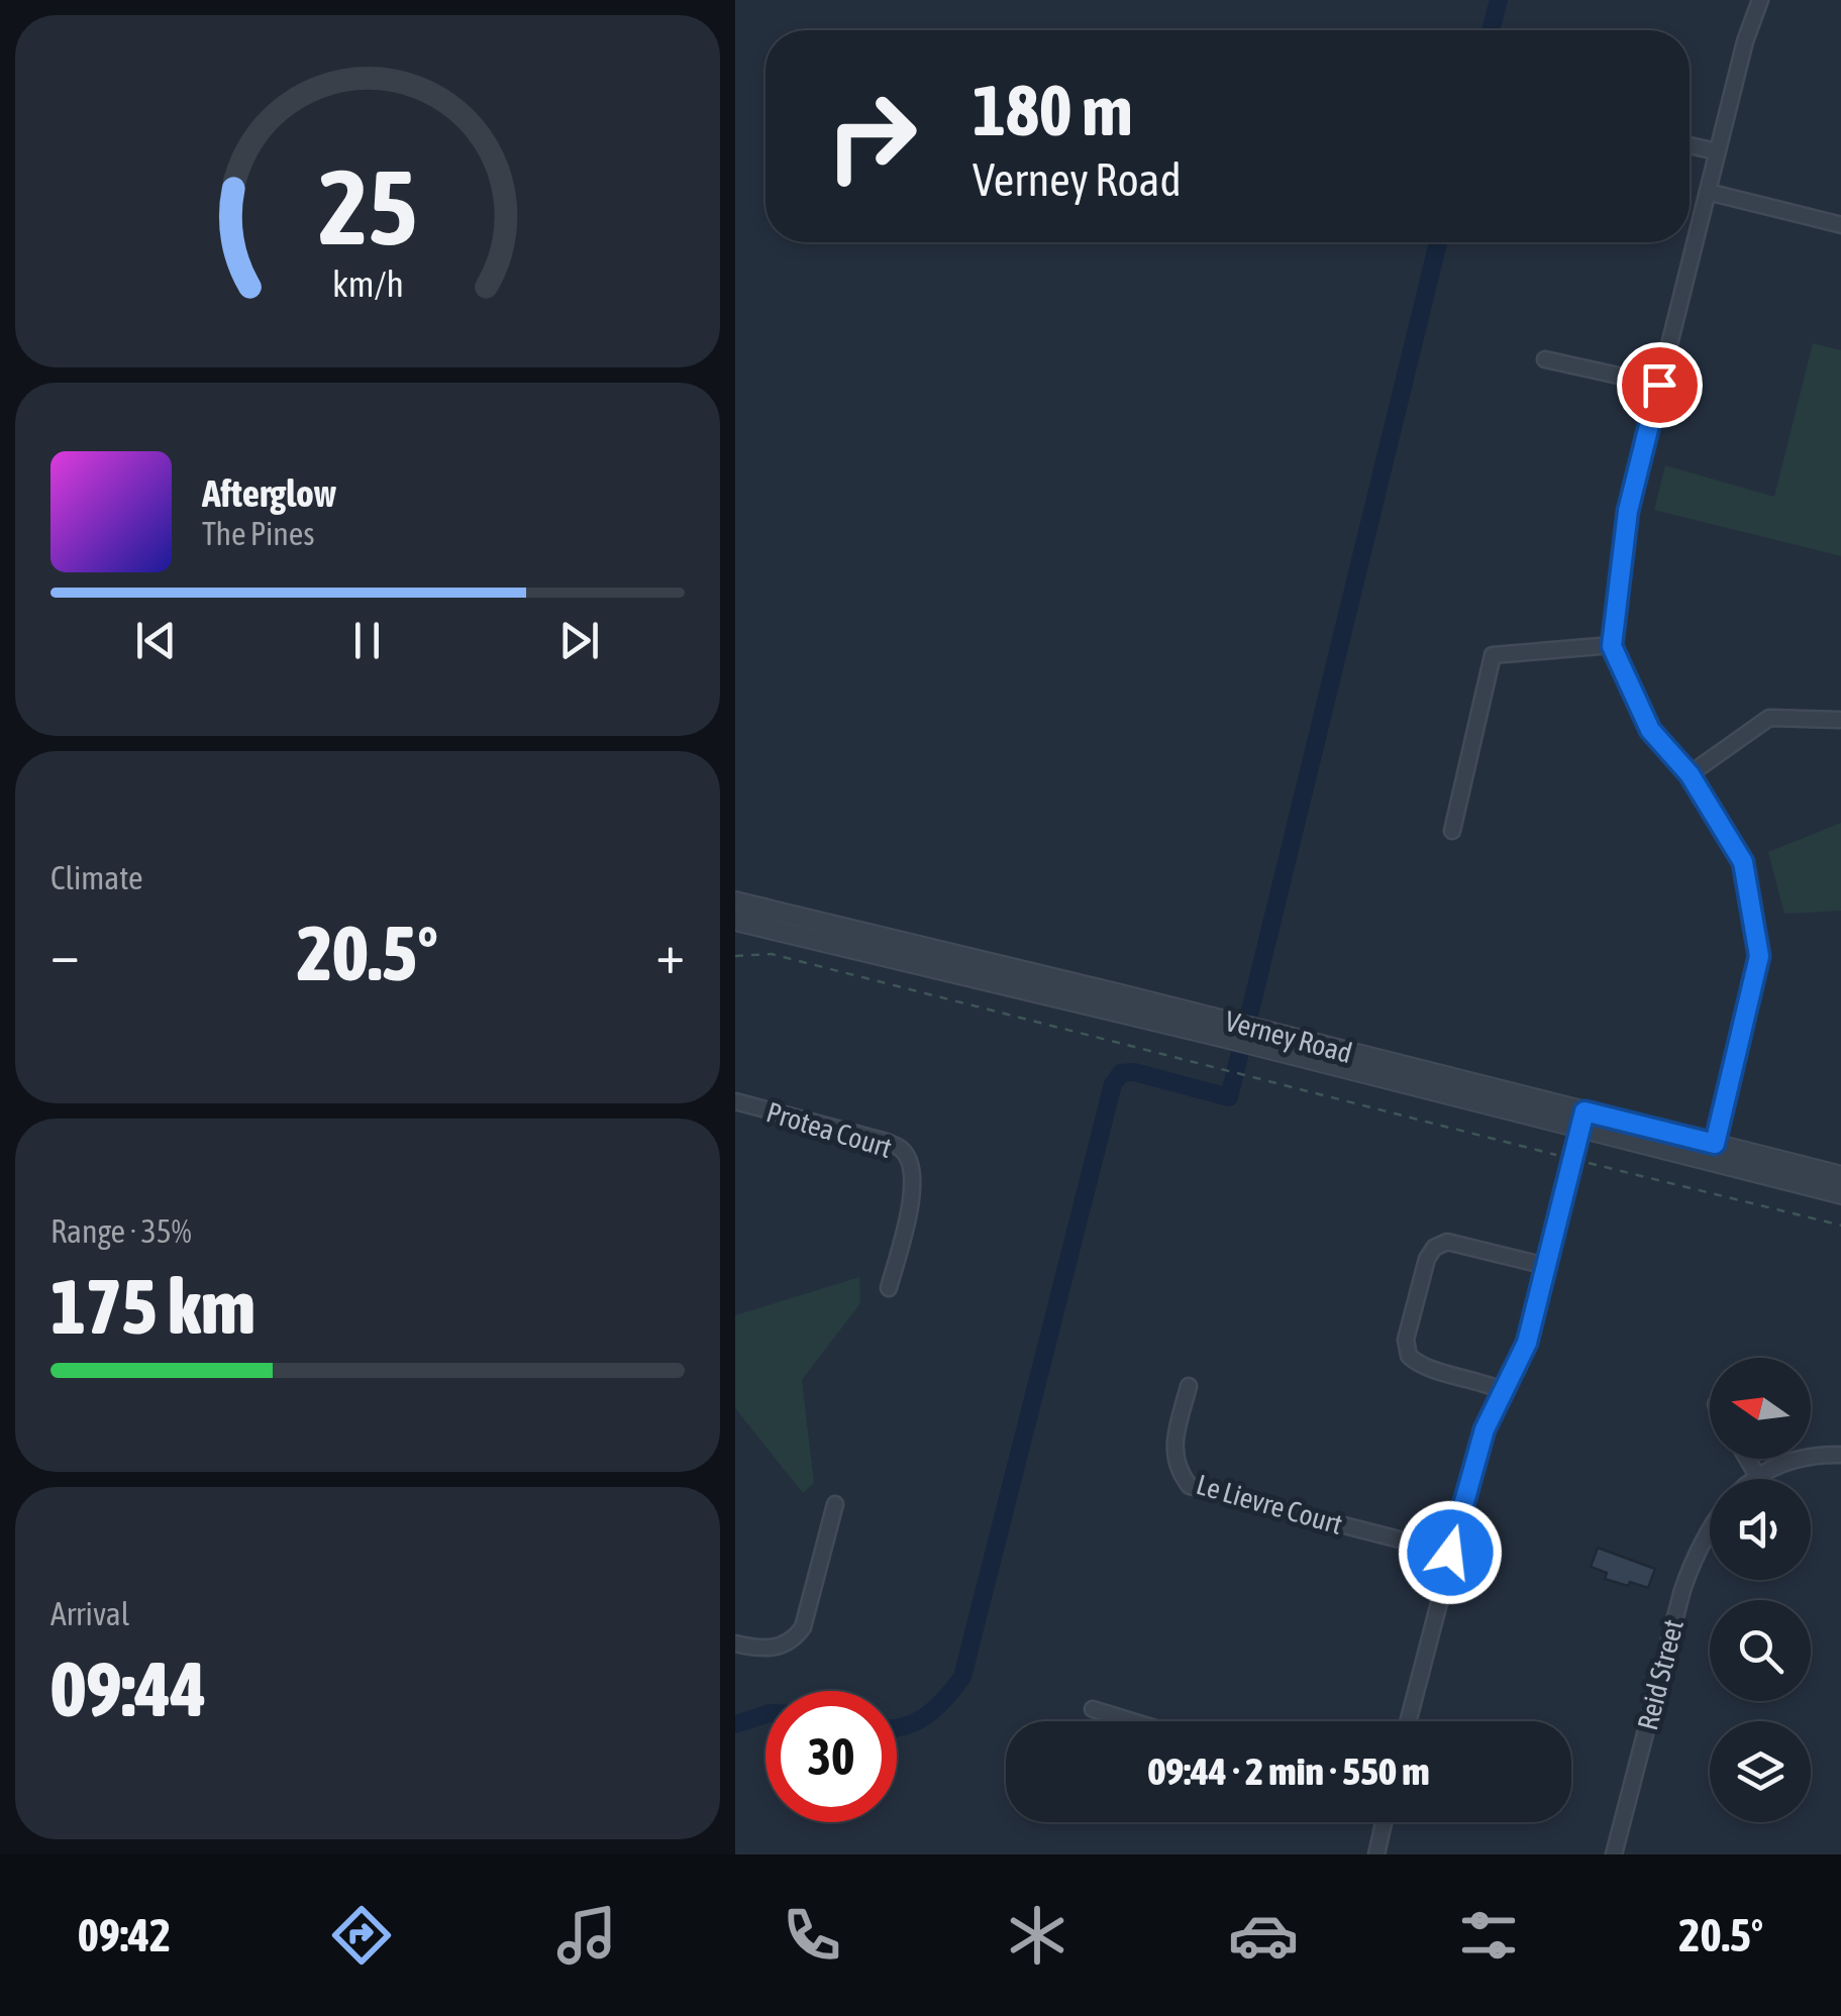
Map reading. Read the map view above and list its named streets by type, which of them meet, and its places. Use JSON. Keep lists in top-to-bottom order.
{
  "streets": {
    "street": [
      "Verney Road",
      "Protea Court",
      "Le Lievre Court",
      "Reid Street"
    ]
  },
  "north": "left",
  "page": {
    "turn": ["180 m", "Verney Road"],
    "song": ["Afterglow", "The Pines"],
    "tile": [
      "Climate",
      ["Range · 35%", "175 km"],
      ["Arrival", "09:44"]
    ],
    "heat": ["−", "20.5°", "+"],
    "limit": "30",
    "trip": "09:44 · 2 min · 550 m",
    "tabs": ["09:42", "20.5°"],
    "gauge": ["25", "km/h"]
  }
}
